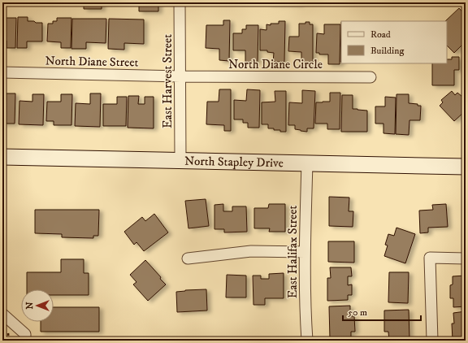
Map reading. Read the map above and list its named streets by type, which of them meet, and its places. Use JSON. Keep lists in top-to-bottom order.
{
  "streets": {
    "main road": ["North Stapley Drive"],
    "street": [
      "North Diane Street",
      "North Diane Circle",
      "East Harvest Street",
      "East Halifax Street"
    ]
  },
  "crossings": [
    ["North Diane Street", "North Diane Circle"],
    ["North Diane Street", "East Harvest Street"],
    ["North Diane Circle", "East Harvest Street"],
    ["East Harvest Street", "North Stapley Drive"],
    ["North Stapley Drive", "East Halifax Street"]
  ],
  "legend": ["Road", "Building"],
  "scale_bar": "50 m",
  "north": "left"
}
